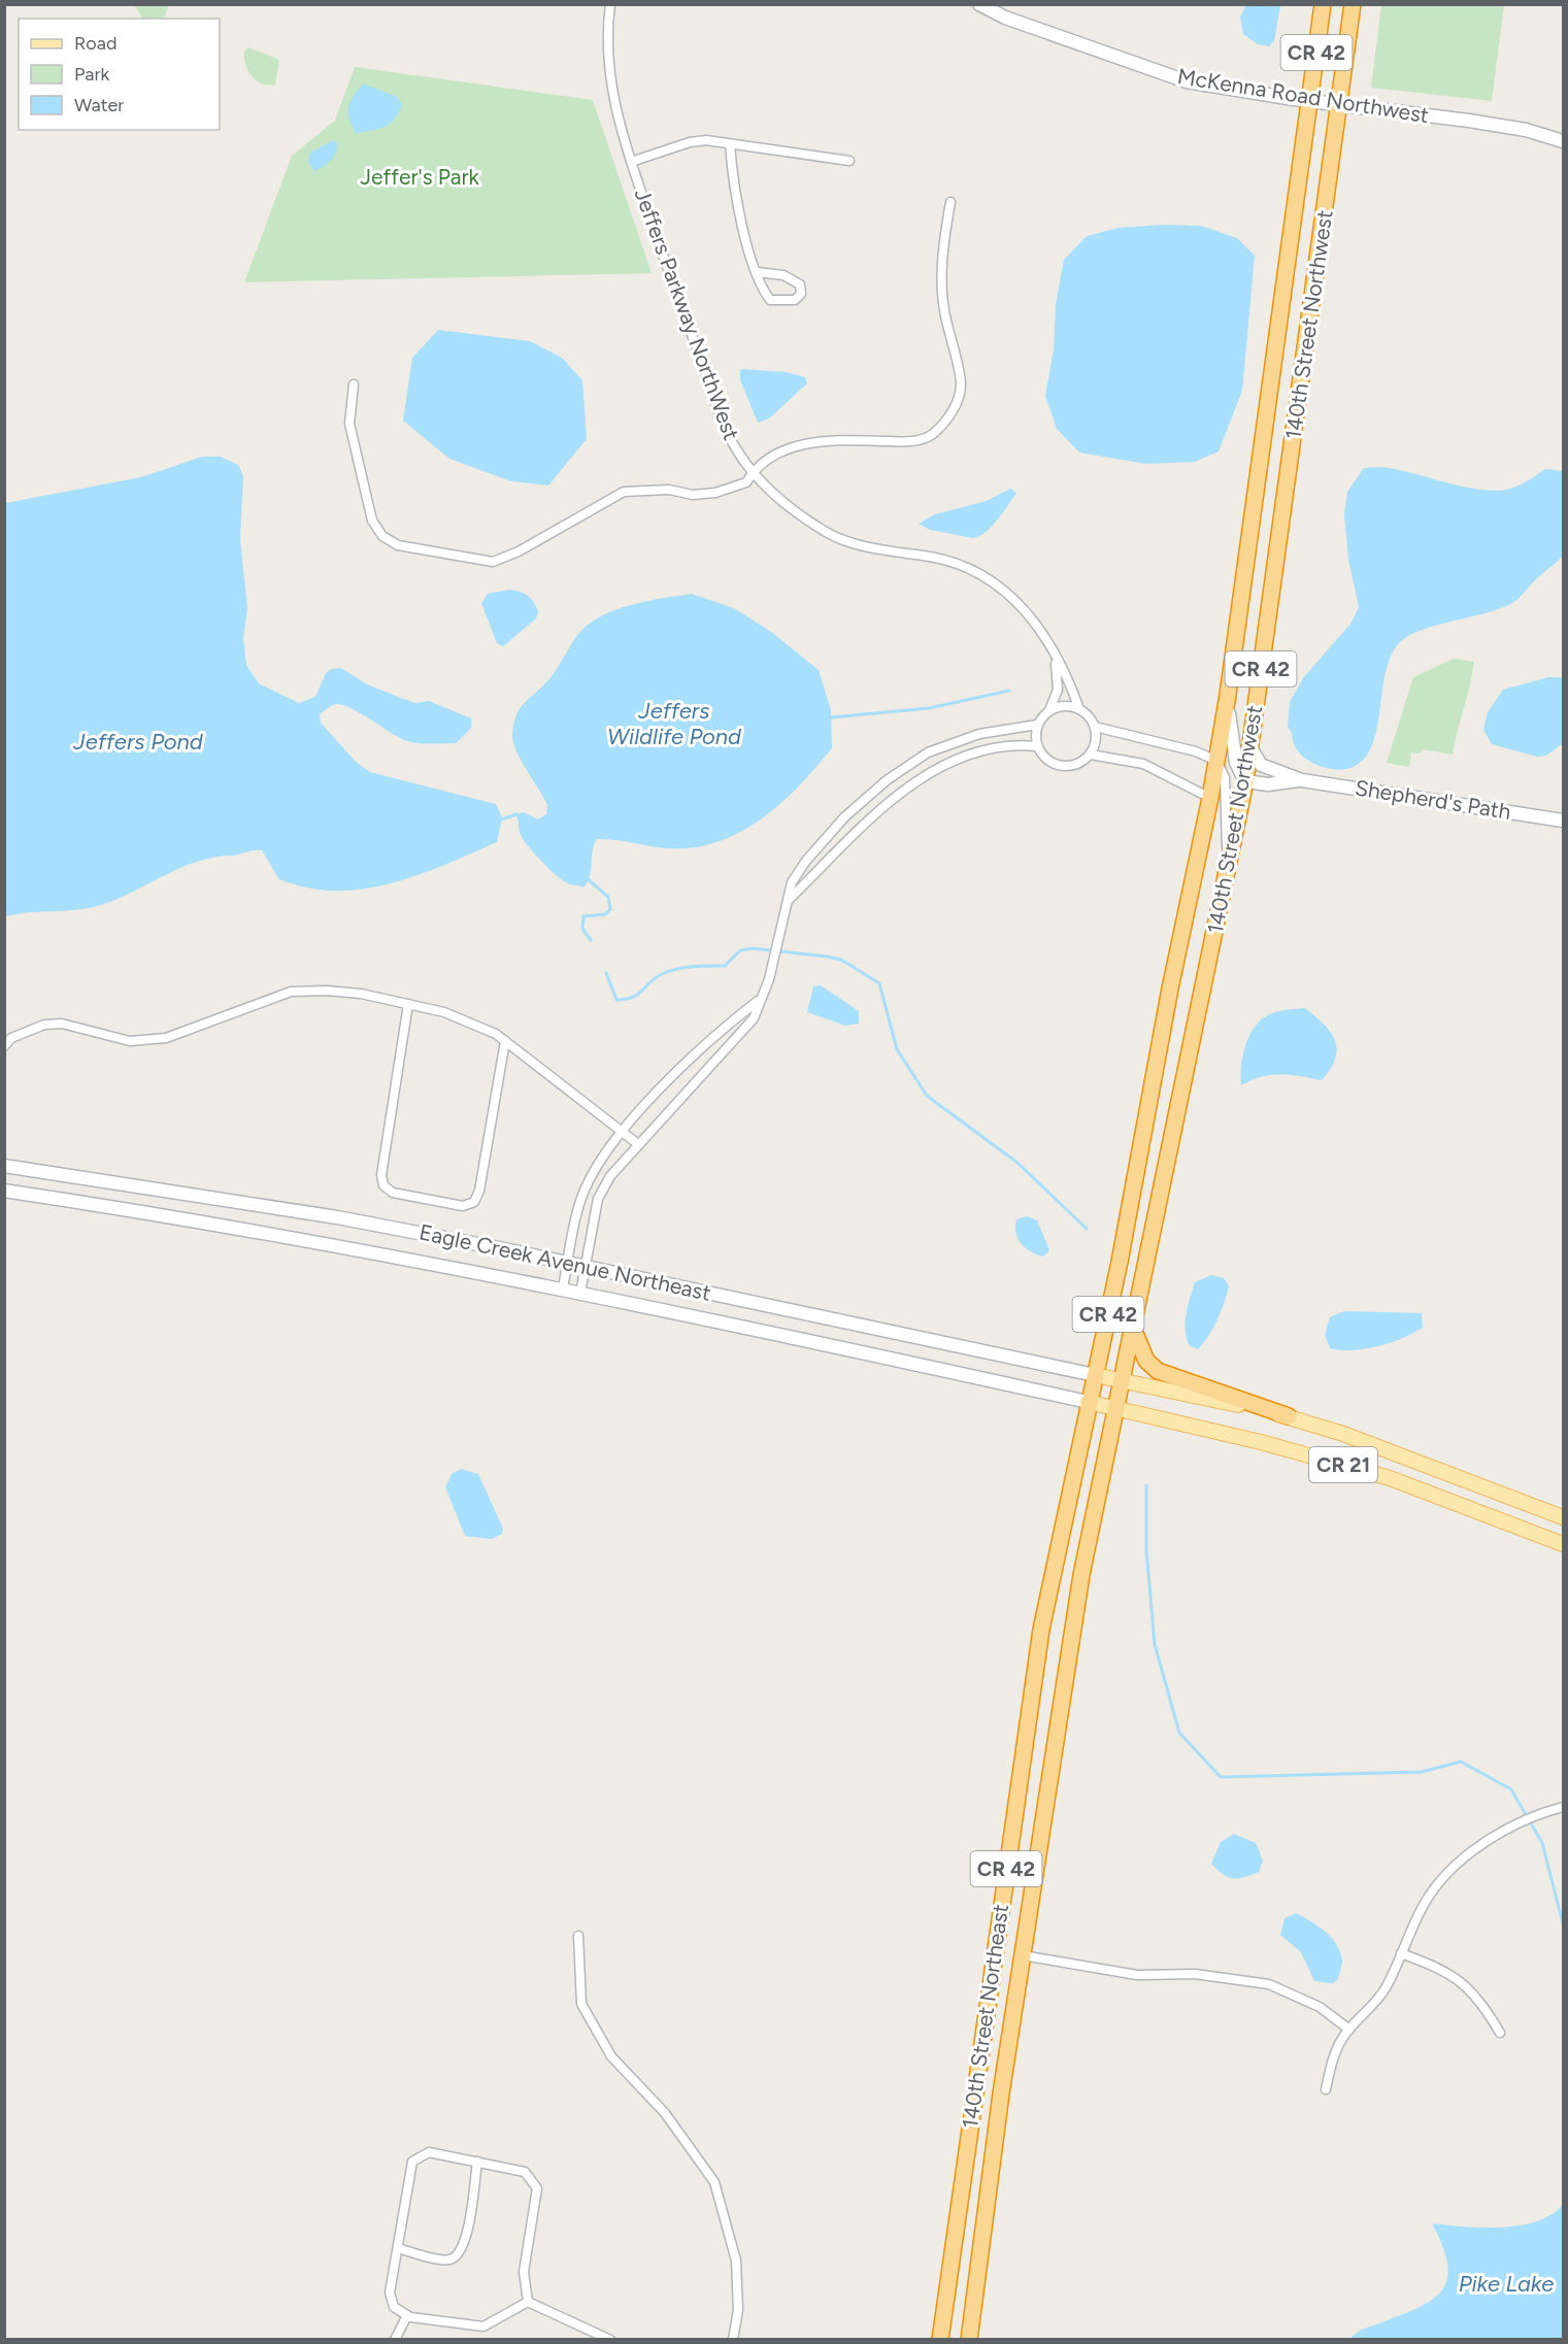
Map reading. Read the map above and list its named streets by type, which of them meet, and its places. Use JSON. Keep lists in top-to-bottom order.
{
  "streets": {
    "highway": ["CR 42", "140th Street Northwest", "140th Street Northeast"],
    "main road": [
      "McKenna Road Northwest",
      "Shepherd's Path",
      "Eagle Creek Avenue Northeast",
      "CR 21"
    ],
    "street": ["Jeffers Parkway NorthWest"]
  },
  "crossings": [
    ["McKenna Road Northwest", "140th Street Northwest"],
    ["140th Street Northwest", "Shepherd's Path"],
    ["140th Street Northwest", "Eagle Creek Avenue Northeast"],
    ["140th Street Northwest", "CR 21"],
    ["140th Street Northwest", "140th Street Northeast"],
    ["Eagle Creek Avenue Northeast", "CR 21"],
    ["Eagle Creek Avenue Northeast", "140th Street Northeast"],
    ["CR 21", "140th Street Northeast"]
  ],
  "water": ["Jeffers Wildlife Pond", "Jeffers Pond", "Pike Lake"],
  "parks": ["Jeffer's Park"],
  "legend": ["Road", "Park", "Water"]
}
